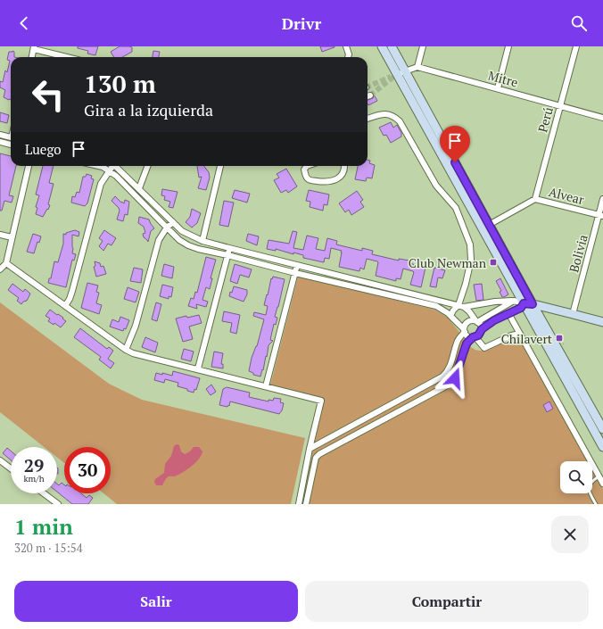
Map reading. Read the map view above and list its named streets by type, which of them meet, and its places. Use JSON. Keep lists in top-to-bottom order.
{
  "streets": {
    "street": [
      "Mitre",
      "Perú",
      "Alvear",
      "Bolivia"
    ]
  },
  "crossings": [
    ["Mitre", "Perú"],
    ["Perú", "Alvear"],
    ["Alvear", "Bolivia"]
  ],
  "places": {
    "transit": ["Club Newman", "Chilavert"]
  },
  "page": {
    "header": "Drivr",
    "turn": ["130 m", "Gira a la izquierda"],
    "then": "Luego",
    "speed": "29 km/h",
    "limit": "30",
    "heading": ["1 min", "320 m · 15:54"],
    "buttons": ["Salir", "Compartir"]
  }
}
